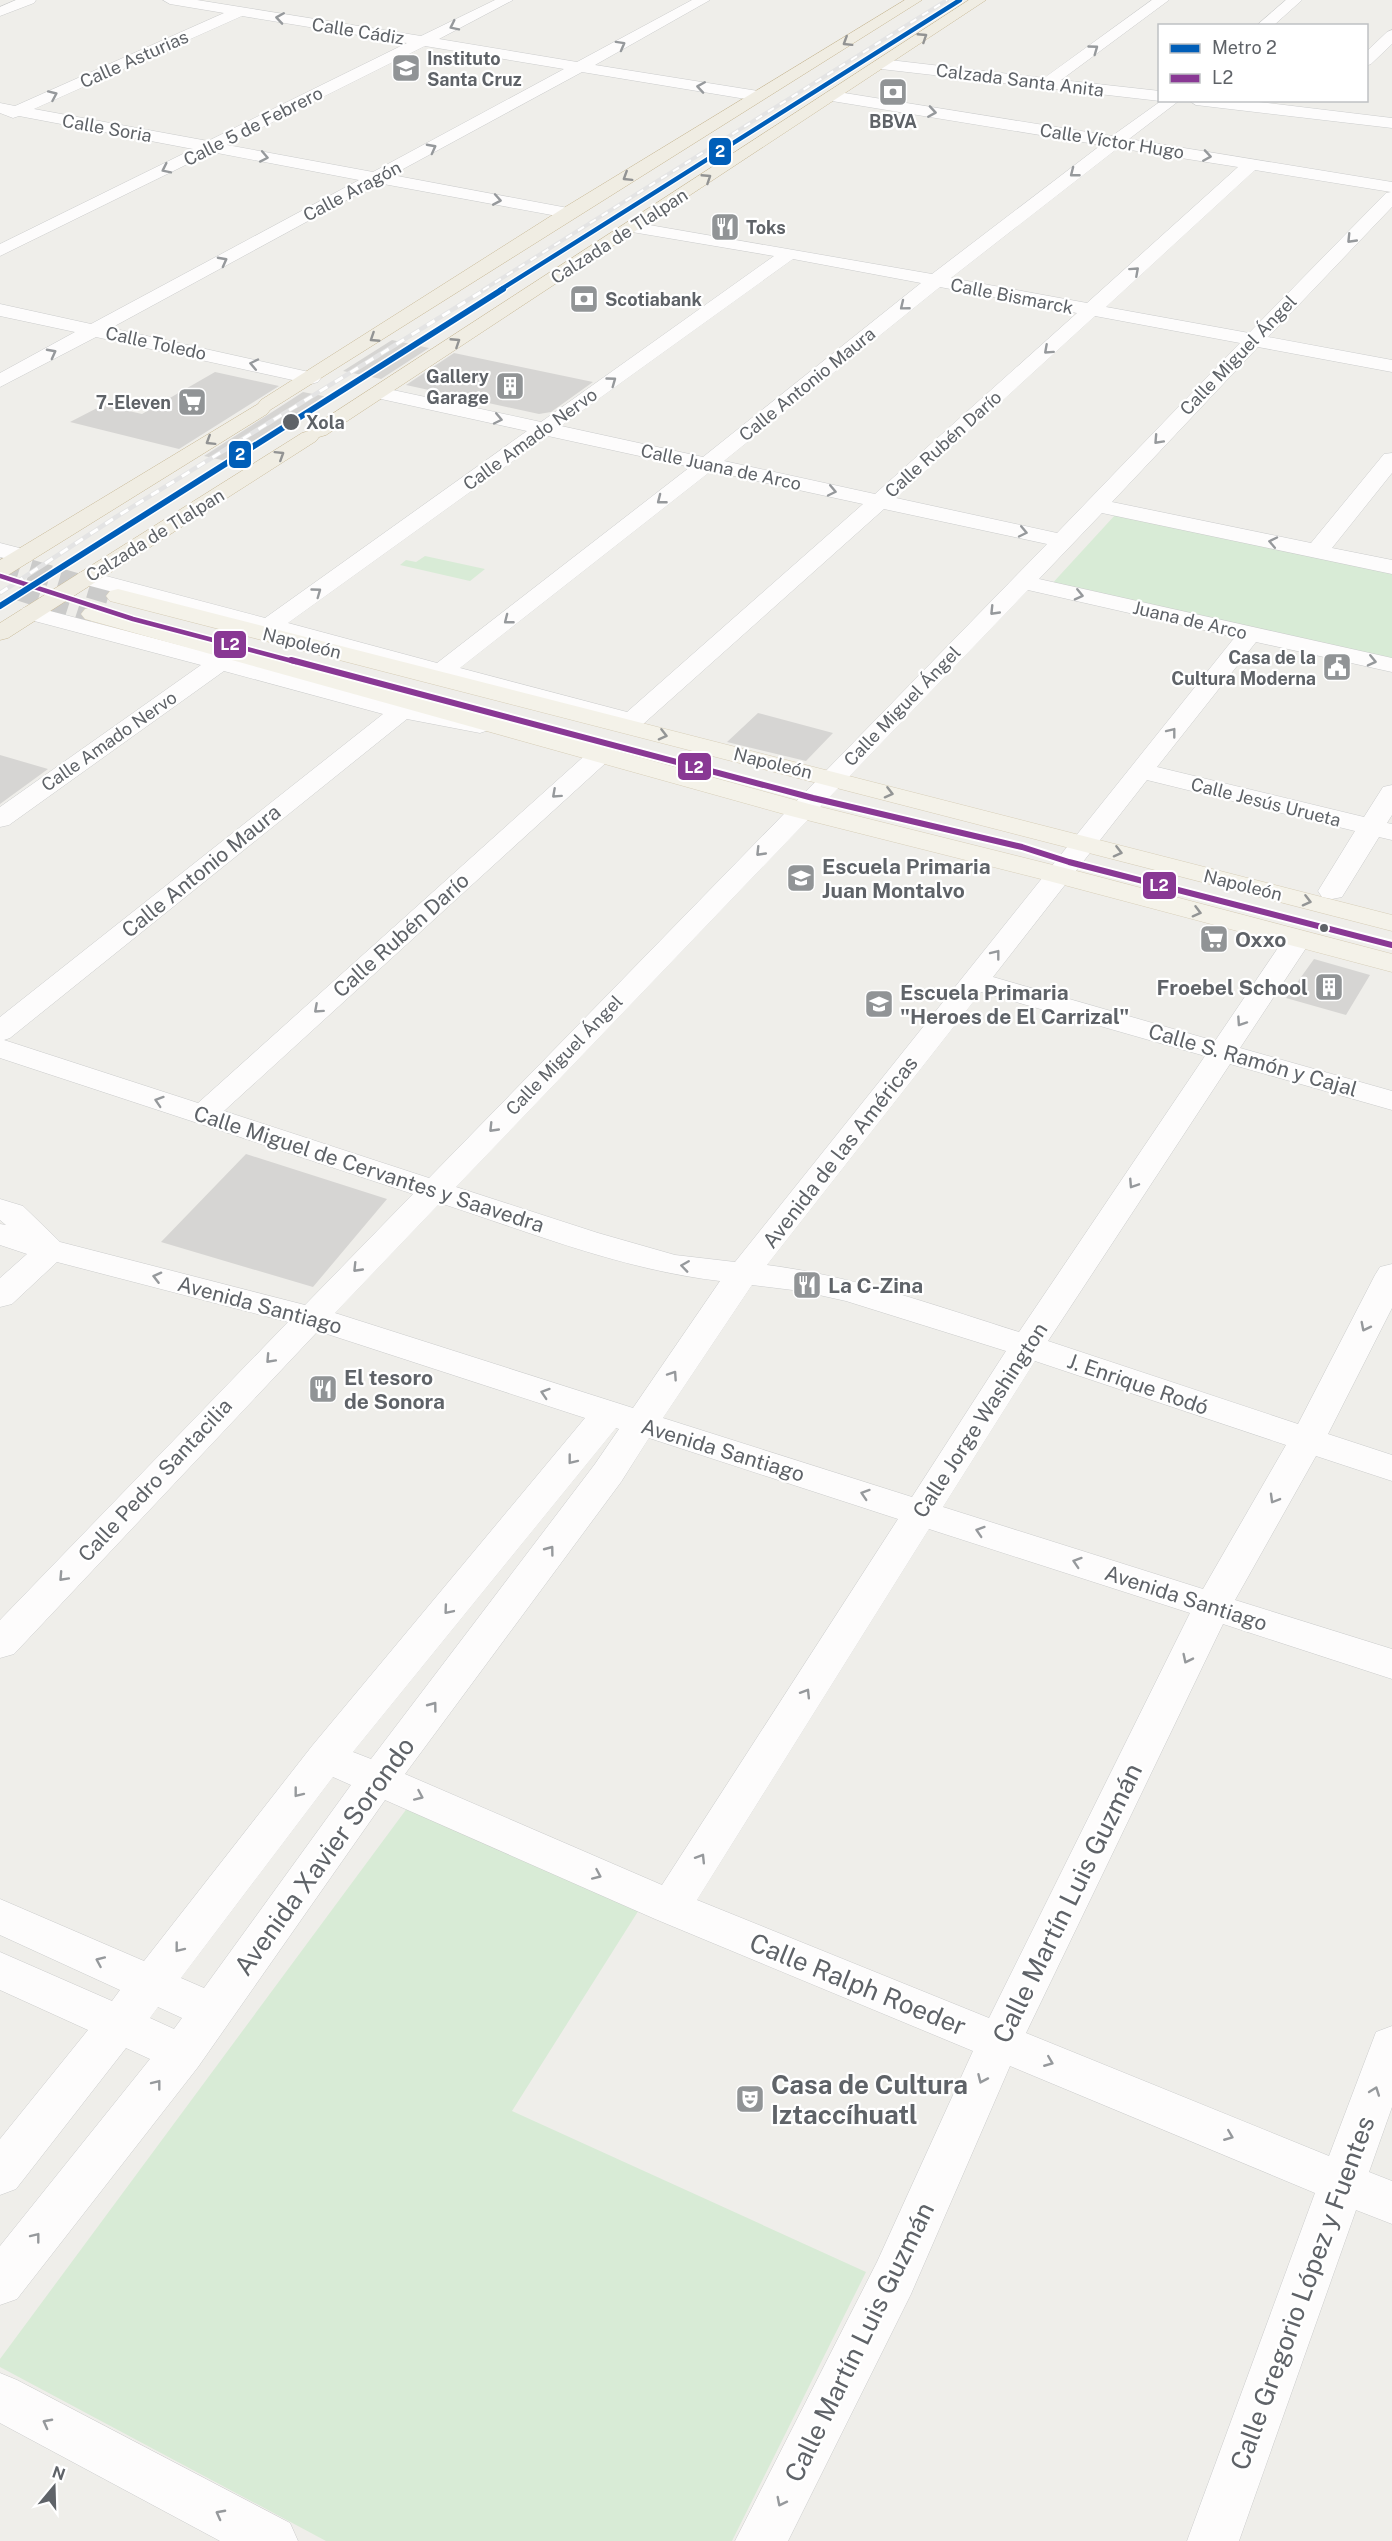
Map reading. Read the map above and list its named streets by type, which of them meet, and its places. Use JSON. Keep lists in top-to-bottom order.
{
  "streets": {
    "highway": ["Calzada de Tlalpan"],
    "main road": ["Napoleón"],
    "street": [
      "Calle Cádiz",
      "Calle Asturias",
      "Calzada Santa Anita",
      "Calle 5 de Febrero",
      "Calle Soria",
      "Calle Víctor Hugo",
      "Calle Aragón",
      "Calle Bismarck",
      "Calle Toledo",
      "Calle Miguel Ángel",
      "Calle Antonio Maura",
      "Calle Amado Nervo",
      "Calle Rubén Darío",
      "Calle Juana de Arco",
      "Juana de Arco",
      "Calle Jesús Urueta",
      "Calle S. Ramón y Cajal",
      "Avenida de las Américas",
      "Calle Miguel de Cervantes y Saavedra",
      "Avenida Santiago",
      "J. Enrique Rodó",
      "Calle Jorge Washington",
      "Calle Pedro Santacilia",
      "Avenida Xavier Sorondo",
      "Calle Martín Luis Guzmán",
      "Calle Ralph Roeder",
      "Calle Gregorio López y Fuentes"
    ]
  },
  "crossings": [
    ["Calle Cádiz", "Calle Asturias"],
    ["Calle Cádiz", "Calle 5 de Febrero"],
    ["Calle Cádiz", "Calle Aragón"],
    ["Calle Asturias", "Calle Soria"],
    ["Calzada Santa Anita", "Calzada de Tlalpan"],
    ["Calle 5 de Febrero", "Calle Soria"],
    ["Calle Soria", "Calle Aragón"],
    ["Calle Víctor Hugo", "Calzada de Tlalpan"],
    ["Calle Víctor Hugo", "Calle Antonio Maura"],
    ["Calle Víctor Hugo", "Calle Rubén Darío"],
    ["Calle Aragón", "Calle Toledo"],
    ["Calzada de Tlalpan", "Calle Bismarck"],
    ["Calzada de Tlalpan", "Calle Juana de Arco"],
    ["Calzada de Tlalpan", "Napoleón"],
    ["Calle Bismarck", "Calle Miguel Ángel"],
    ["Calle Bismarck", "Calle Antonio Maura"],
    ["Calle Bismarck", "Calle Amado Nervo"],
    ["Calle Bismarck", "Calle Rubén Darío"],
    ["Calle Miguel Ángel", "Calle Juana de Arco"],
    ["Calle Miguel Ángel", "Juana de Arco"],
    ["Calle Miguel Ángel", "Napoleón"],
    ["Calle Miguel Ángel", "Calle Miguel de Cervantes y Saavedra"],
    ["Calle Miguel Ángel", "Avenida Santiago"],
    ["Calle Miguel Ángel", "Calle Pedro Santacilia"],
    ["Calle Antonio Maura", "Calle Juana de Arco"],
    ["Calle Antonio Maura", "Napoleón"],
    ["Calle Amado Nervo", "Calle Juana de Arco"],
    ["Calle Amado Nervo", "Napoleón"],
    ["Calle Rubén Darío", "Calle Juana de Arco"],
    ["Calle Rubén Darío", "Napoleón"],
    ["Calle Rubén Darío", "Calle Miguel de Cervantes y Saavedra"],
    ["Juana de Arco", "Avenida de las Américas"],
    ["Napoleón", "Avenida de las Américas"],
    ["Napoleón", "Calle Jorge Washington"],
    ["Calle Jesús Urueta", "Avenida de las Américas"],
    ["Calle S. Ramón y Cajal", "Avenida de las Américas"],
    ["Calle S. Ramón y Cajal", "Calle Jorge Washington"],
    ["Avenida de las Américas", "Calle Miguel de Cervantes y Saavedra"],
    ["Avenida de las Américas", "Avenida Santiago"],
    ["Avenida de las Américas", "J. Enrique Rodó"],
    ["Avenida de las Américas", "Avenida Xavier Sorondo"],
    ["Calle Miguel de Cervantes y Saavedra", "J. Enrique Rodó"],
    ["Avenida Santiago", "Calle Jorge Washington"],
    ["Avenida Santiago", "Calle Pedro Santacilia"],
    ["Avenida Santiago", "Avenida Xavier Sorondo"],
    ["Avenida Santiago", "Calle Martín Luis Guzmán"],
    ["J. Enrique Rodó", "Calle Jorge Washington"],
    ["J. Enrique Rodó", "Calle Martín Luis Guzmán"],
    ["Calle Jorge Washington", "Calle Ralph Roeder"],
    ["Avenida Xavier Sorondo", "Calle Ralph Roeder"],
    ["Calle Martín Luis Guzmán", "Calle Ralph Roeder"],
    ["Calle Ralph Roeder", "Calle Gregorio López y Fuentes"]
  ],
  "one_way": [
    "Calle Cádiz",
    "Calle Asturias",
    "Calle 5 de Febrero",
    "Calle Soria",
    "Calle Víctor Hugo",
    "Calle Aragón",
    "Calle Toledo",
    "Calle Miguel Ángel",
    "Calle Antonio Maura",
    "Calle Amado Nervo",
    "Calle Juana de Arco",
    "Avenida de las Américas",
    "Calle Miguel de Cervantes y Saavedra",
    "Avenida Santiago",
    "Calle Pedro Santacilia",
    "Calle Martín Luis Guzmán",
    "Calle Ralph Roeder"
  ],
  "places": {
    "school or university": ["Instituto Santa Cruz", "Escuela Primaria Juan Montalvo", "Escuela Primaria \"Heroes de El Carrizal\""],
    "bank": ["BBVA", "Scotiabank"],
    "restaurant": ["Toks", "La C-Zina", "El tesoro de Sonora"],
    "building": ["Gallery Garage", "Froebel School"],
    "supermarket": ["7-Eleven", "Oxxo"],
    "other": ["Xola"],
    "public building": ["Casa de la Cultura Moderna"],
    "theatre": ["Casa de Cultura Iztaccíhuatl"]
  },
  "lines": ["metro line 2", "transit line L2"],
  "legend": ["Metro 2", "L2"],
  "north": "top"
}
